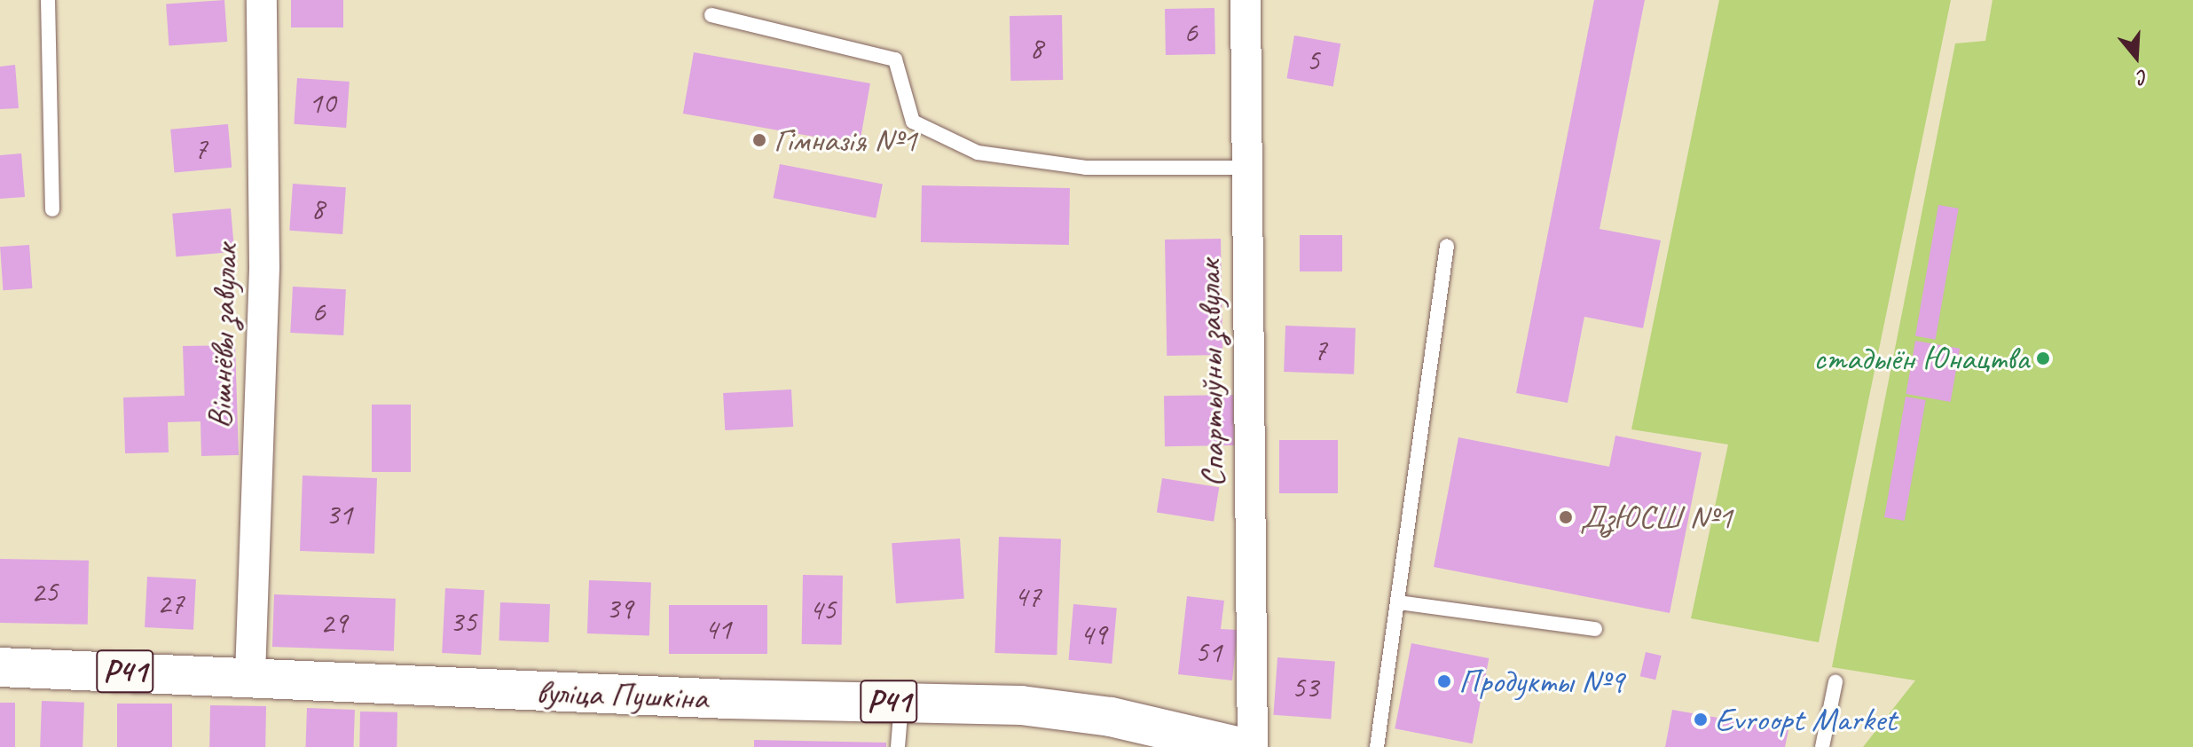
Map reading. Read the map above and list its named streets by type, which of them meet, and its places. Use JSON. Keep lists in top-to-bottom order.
{
  "streets": {
    "main road": ["Р41", "вуліца Пушкіна"],
    "street": ["Вішнёвы завулак", "Спартыўны завулак"]
  },
  "crossings": [
    ["Вішнёвы завулак", "вуліца Пушкіна"]
  ],
  "places": [
    "Гімназія №1",
    "стадыён Юнацтва",
    "ДзЮСШ №1",
    "Продукты №9",
    "Evroopt Market"
  ],
  "house_numbers": [
    "6",
    "8",
    "5",
    "10",
    "7",
    "8",
    "6",
    "7",
    "31",
    "25",
    "47",
    "27",
    "39",
    "45",
    "35",
    "29",
    "41",
    "49",
    "51",
    "53"
  ],
  "north": "bottom"
}
